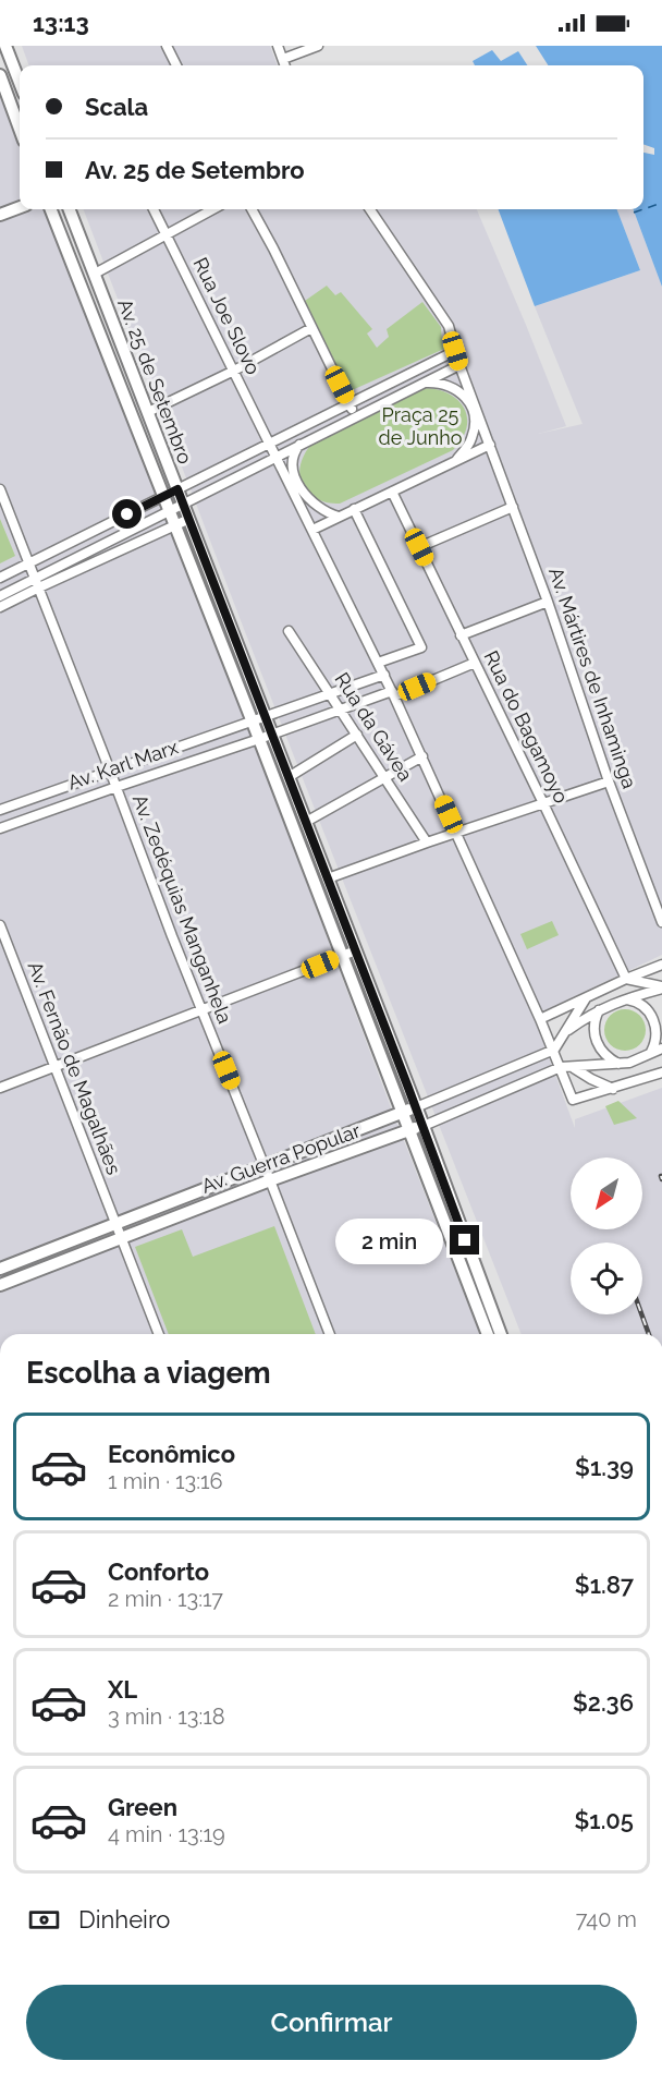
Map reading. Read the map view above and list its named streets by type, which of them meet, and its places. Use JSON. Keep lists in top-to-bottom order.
{
  "streets": {
    "main road": ["Av. 25 de Setembro", "Av. Guerra Popular"],
    "street": [
      "Rua Joe Slovo",
      "Av. Mártires de Inhaminga",
      "Rua da Gávea",
      "Rua do Bagamoyo",
      "Av. Karl Marx",
      "Av. Zedéquias Manganhela",
      "Av. Fernão de Magalhães"
    ]
  },
  "crossings": [
    ["Av. 25 de Setembro", "Av. Karl Marx"],
    ["Av. 25 de Setembro", "Av. Guerra Popular"],
    ["Rua da Gávea", "Av. Karl Marx"],
    ["Rua do Bagamoyo", "Av. Karl Marx"],
    ["Av. Karl Marx", "Av. Zedéquias Manganhela"],
    ["Av. Zedéquias Manganhela", "Av. Guerra Popular"],
    ["Av. Fernão de Magalhães", "Av. Guerra Popular"]
  ],
  "parks": ["Praça 25 de Junho"],
  "north": "bottom left",
  "page": {
    "status": "13:13",
    "banner": ["Scala", "Av. 25 de Setembro"],
    "bubble": "2 min",
    "heading": "Escolha a viagem",
    "list": [
      {
        "name": "Econômico",
        "note": "1 min · 13:16",
        "value": "$1.39"
      },
      {
        "name": "Conforto",
        "note": "2 min · 13:17",
        "value": "$1.87"
      },
      {
        "name": "XL",
        "note": "3 min · 13:18",
        "value": "$2.36"
      },
      {
        "name": "Green",
        "note": "4 min · 13:19",
        "value": "$1.05"
      }
    ],
    "pay": ["Dinheiro", "740 m"],
    "buttons": "Confirmar"
  }
}
